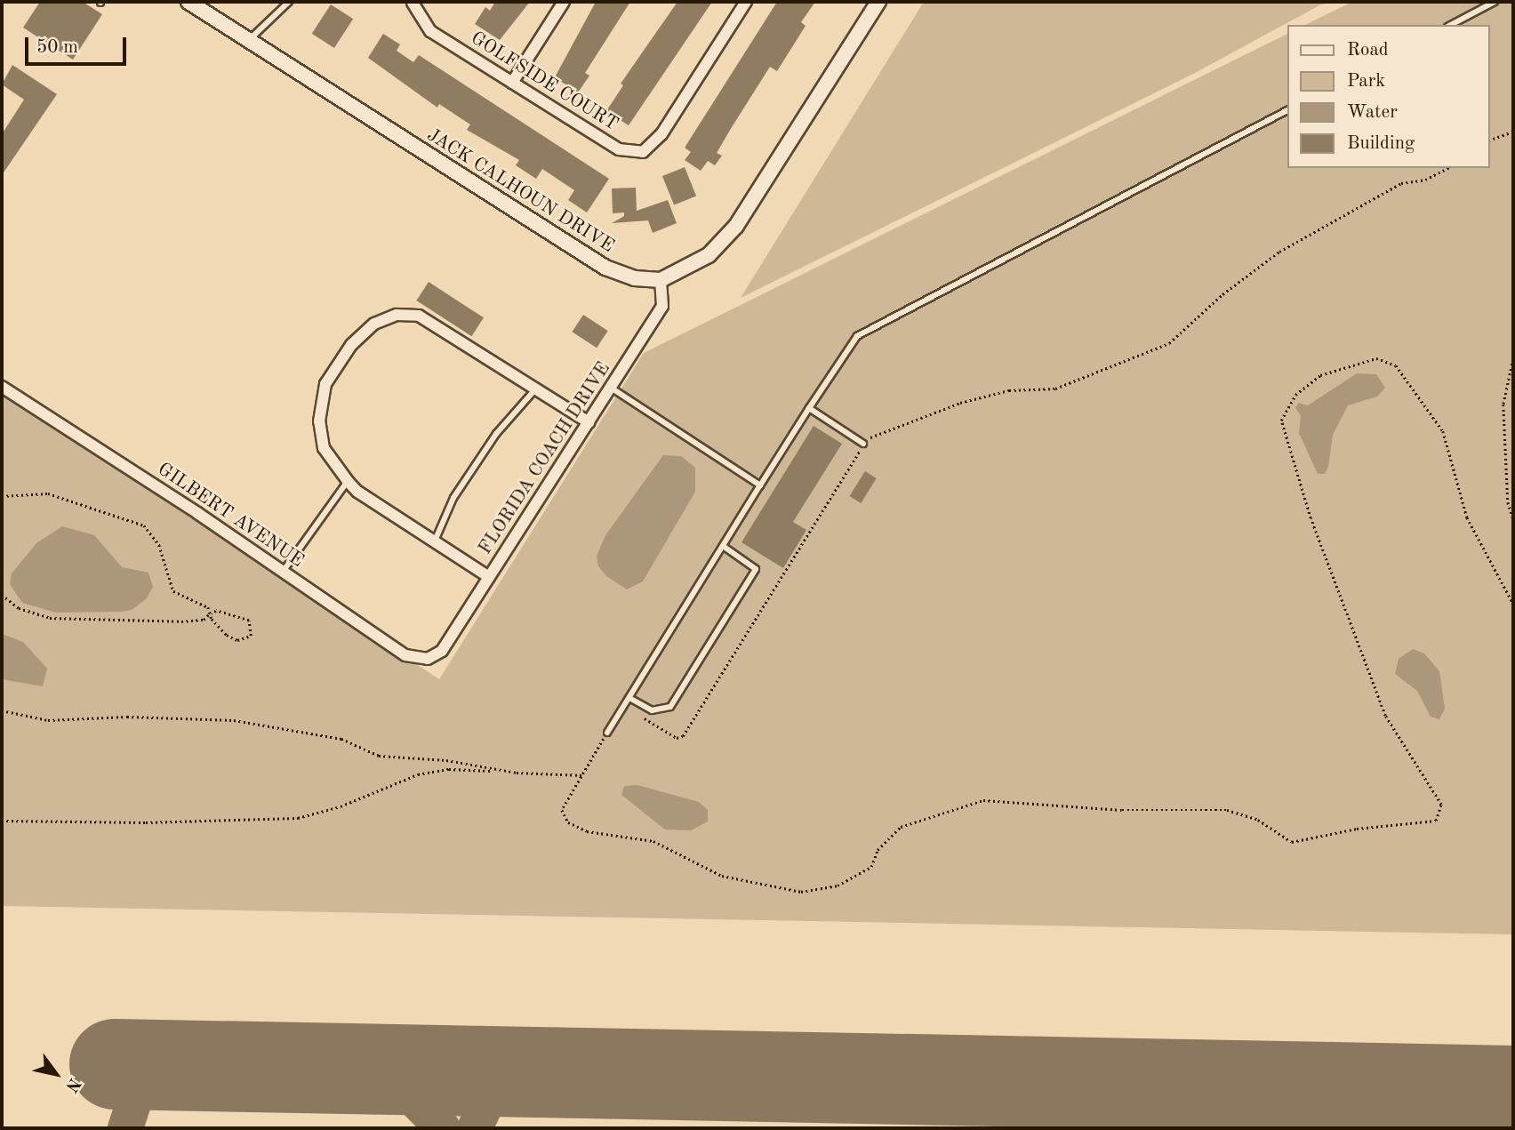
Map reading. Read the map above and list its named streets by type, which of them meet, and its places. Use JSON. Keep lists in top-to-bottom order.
{
  "streets": {
    "street": [
      "GOLFSIDE COURT",
      "JACK CALHOUN DRIVE",
      "FLORIDA COACH DRIVE",
      "GILBERT AVENUE"
    ]
  },
  "crossings": [
    ["JACK CALHOUN DRIVE", "FLORIDA COACH DRIVE"],
    ["FLORIDA COACH DRIVE", "GILBERT AVENUE"]
  ],
  "legend": [
    "Road",
    "Park",
    "Water",
    "Building"
  ],
  "scale_bar": "50 m",
  "north": "bottom right"
}
